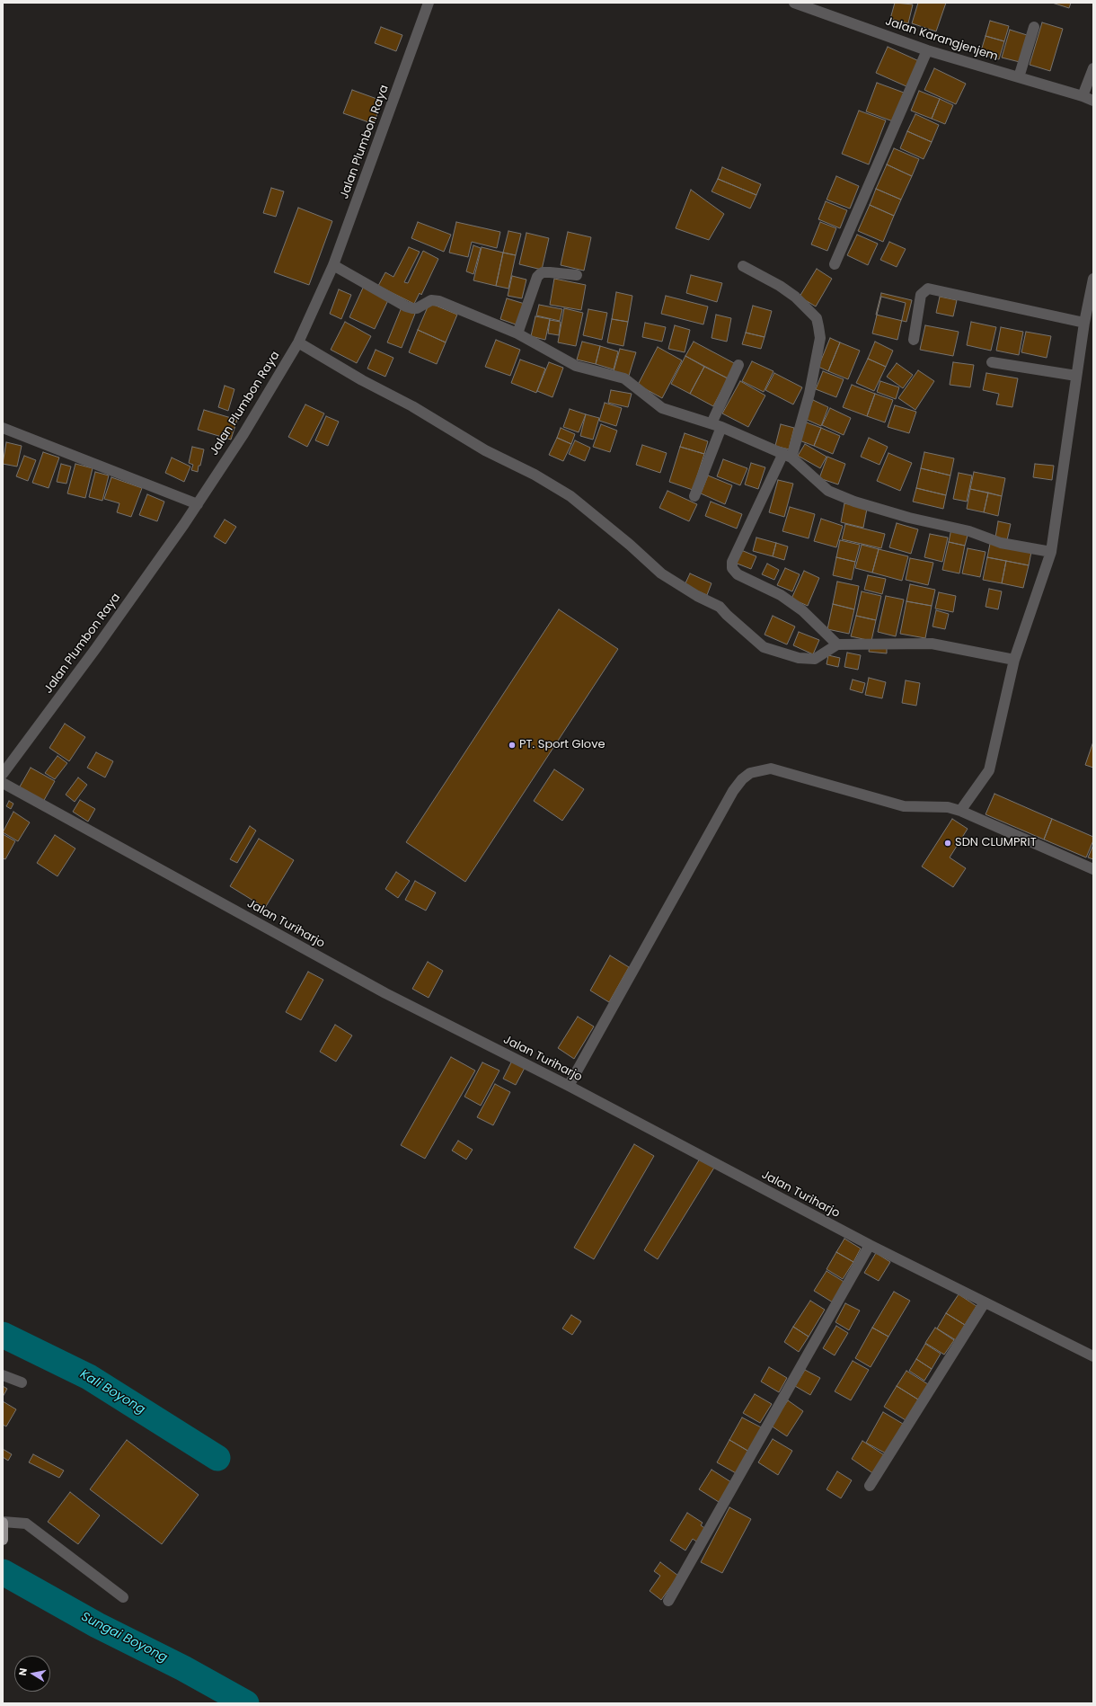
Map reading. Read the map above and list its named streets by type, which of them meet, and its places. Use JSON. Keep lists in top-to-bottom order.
{
  "streets": {
    "street": ["Jalan Karangjenjem", "Jalan Plumbon Raya", "Jalan Turiharjo"]
  },
  "water": ["Kali Boyong", "Sungai Boyong"],
  "places": ["PT. Sport Glove", "SDN CLUMPRIT"],
  "north": "left"
}
